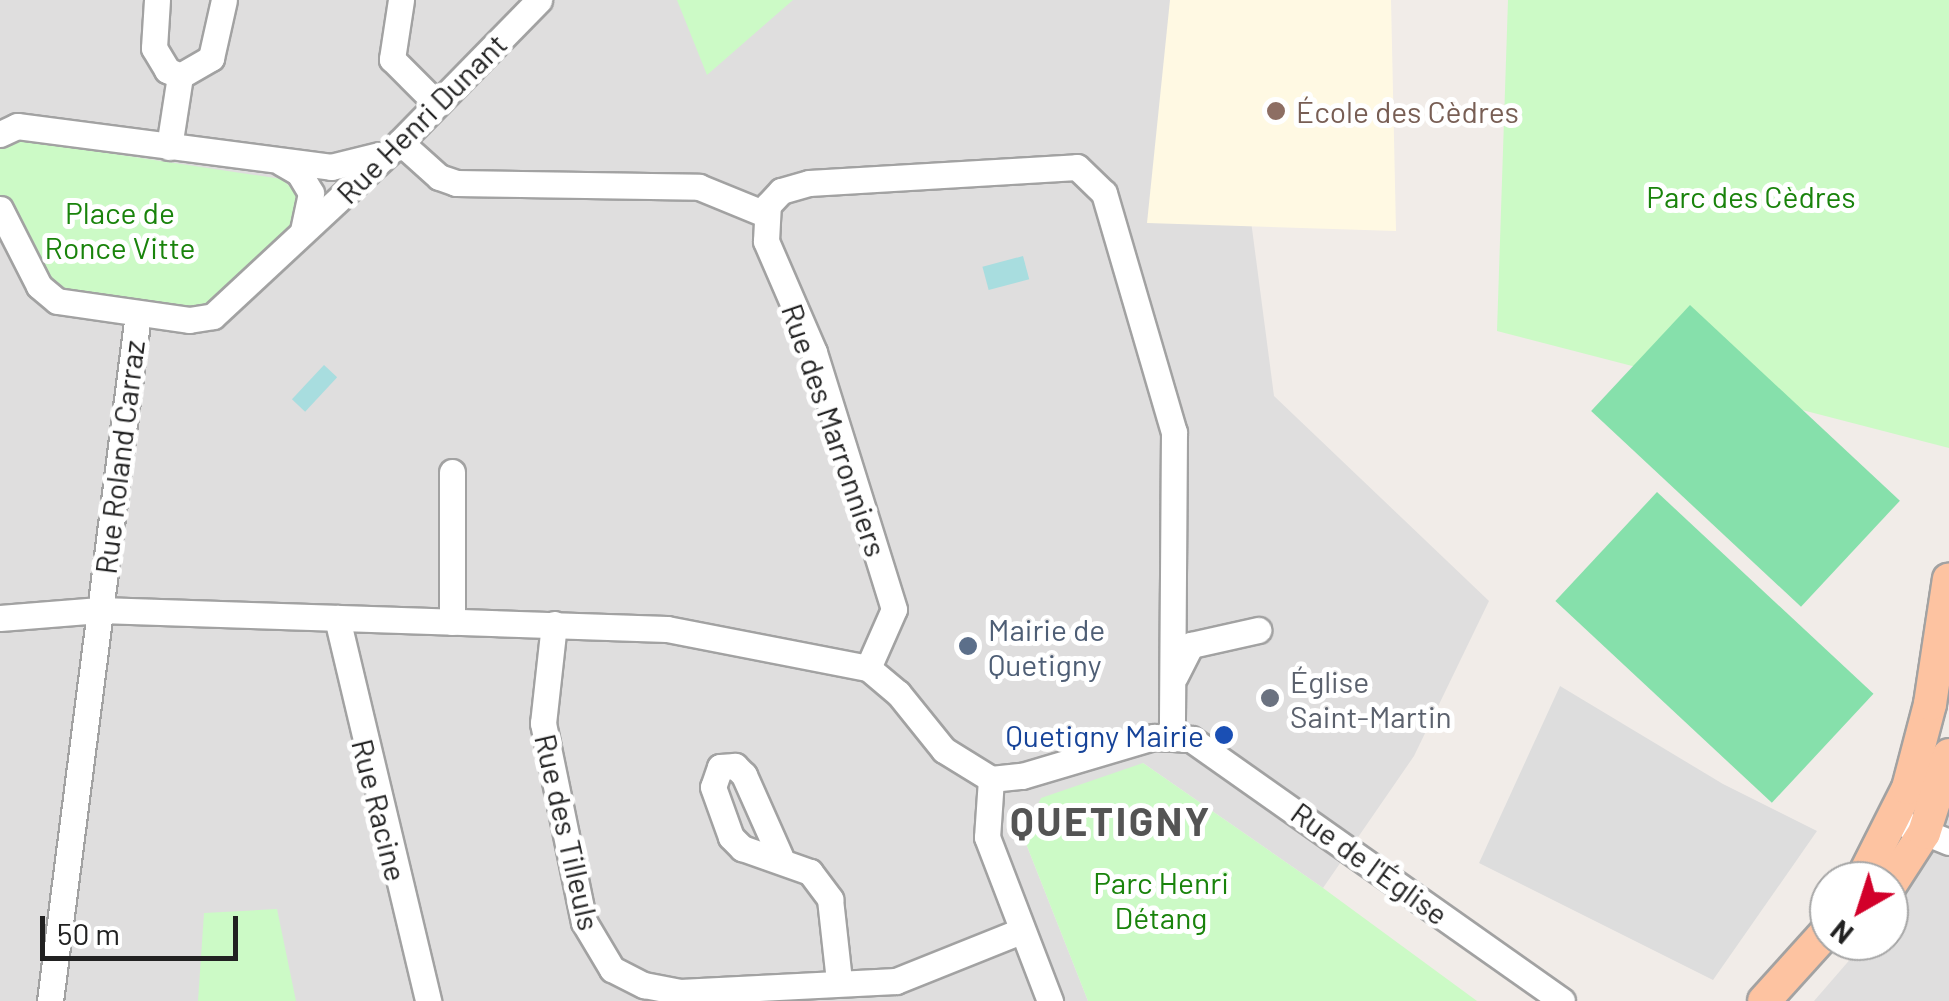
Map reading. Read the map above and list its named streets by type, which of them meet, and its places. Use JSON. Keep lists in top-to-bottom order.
{
  "streets": {
    "street": [
      "Rue Henri Dunant",
      "Rue des Marronniers",
      "Rue Roland Carraz",
      "Rue Racine",
      "Rue des Tilleuls",
      "Rue de l'Église"
    ]
  },
  "crossings": [
    ["Rue Henri Dunant", "Rue Roland Carraz"]
  ],
  "districts": ["QUETIGNY"],
  "parks": ["Parc des Cèdres", "Place de Ronce Vitte", "Parc Henri Détang"],
  "places": [
    "École des Cèdres",
    "Mairie de Quetigny",
    "Église Saint-Martin",
    "Quetigny Mairie"
  ],
  "scale_bar": "50 m",
  "north": "bottom left"
}
